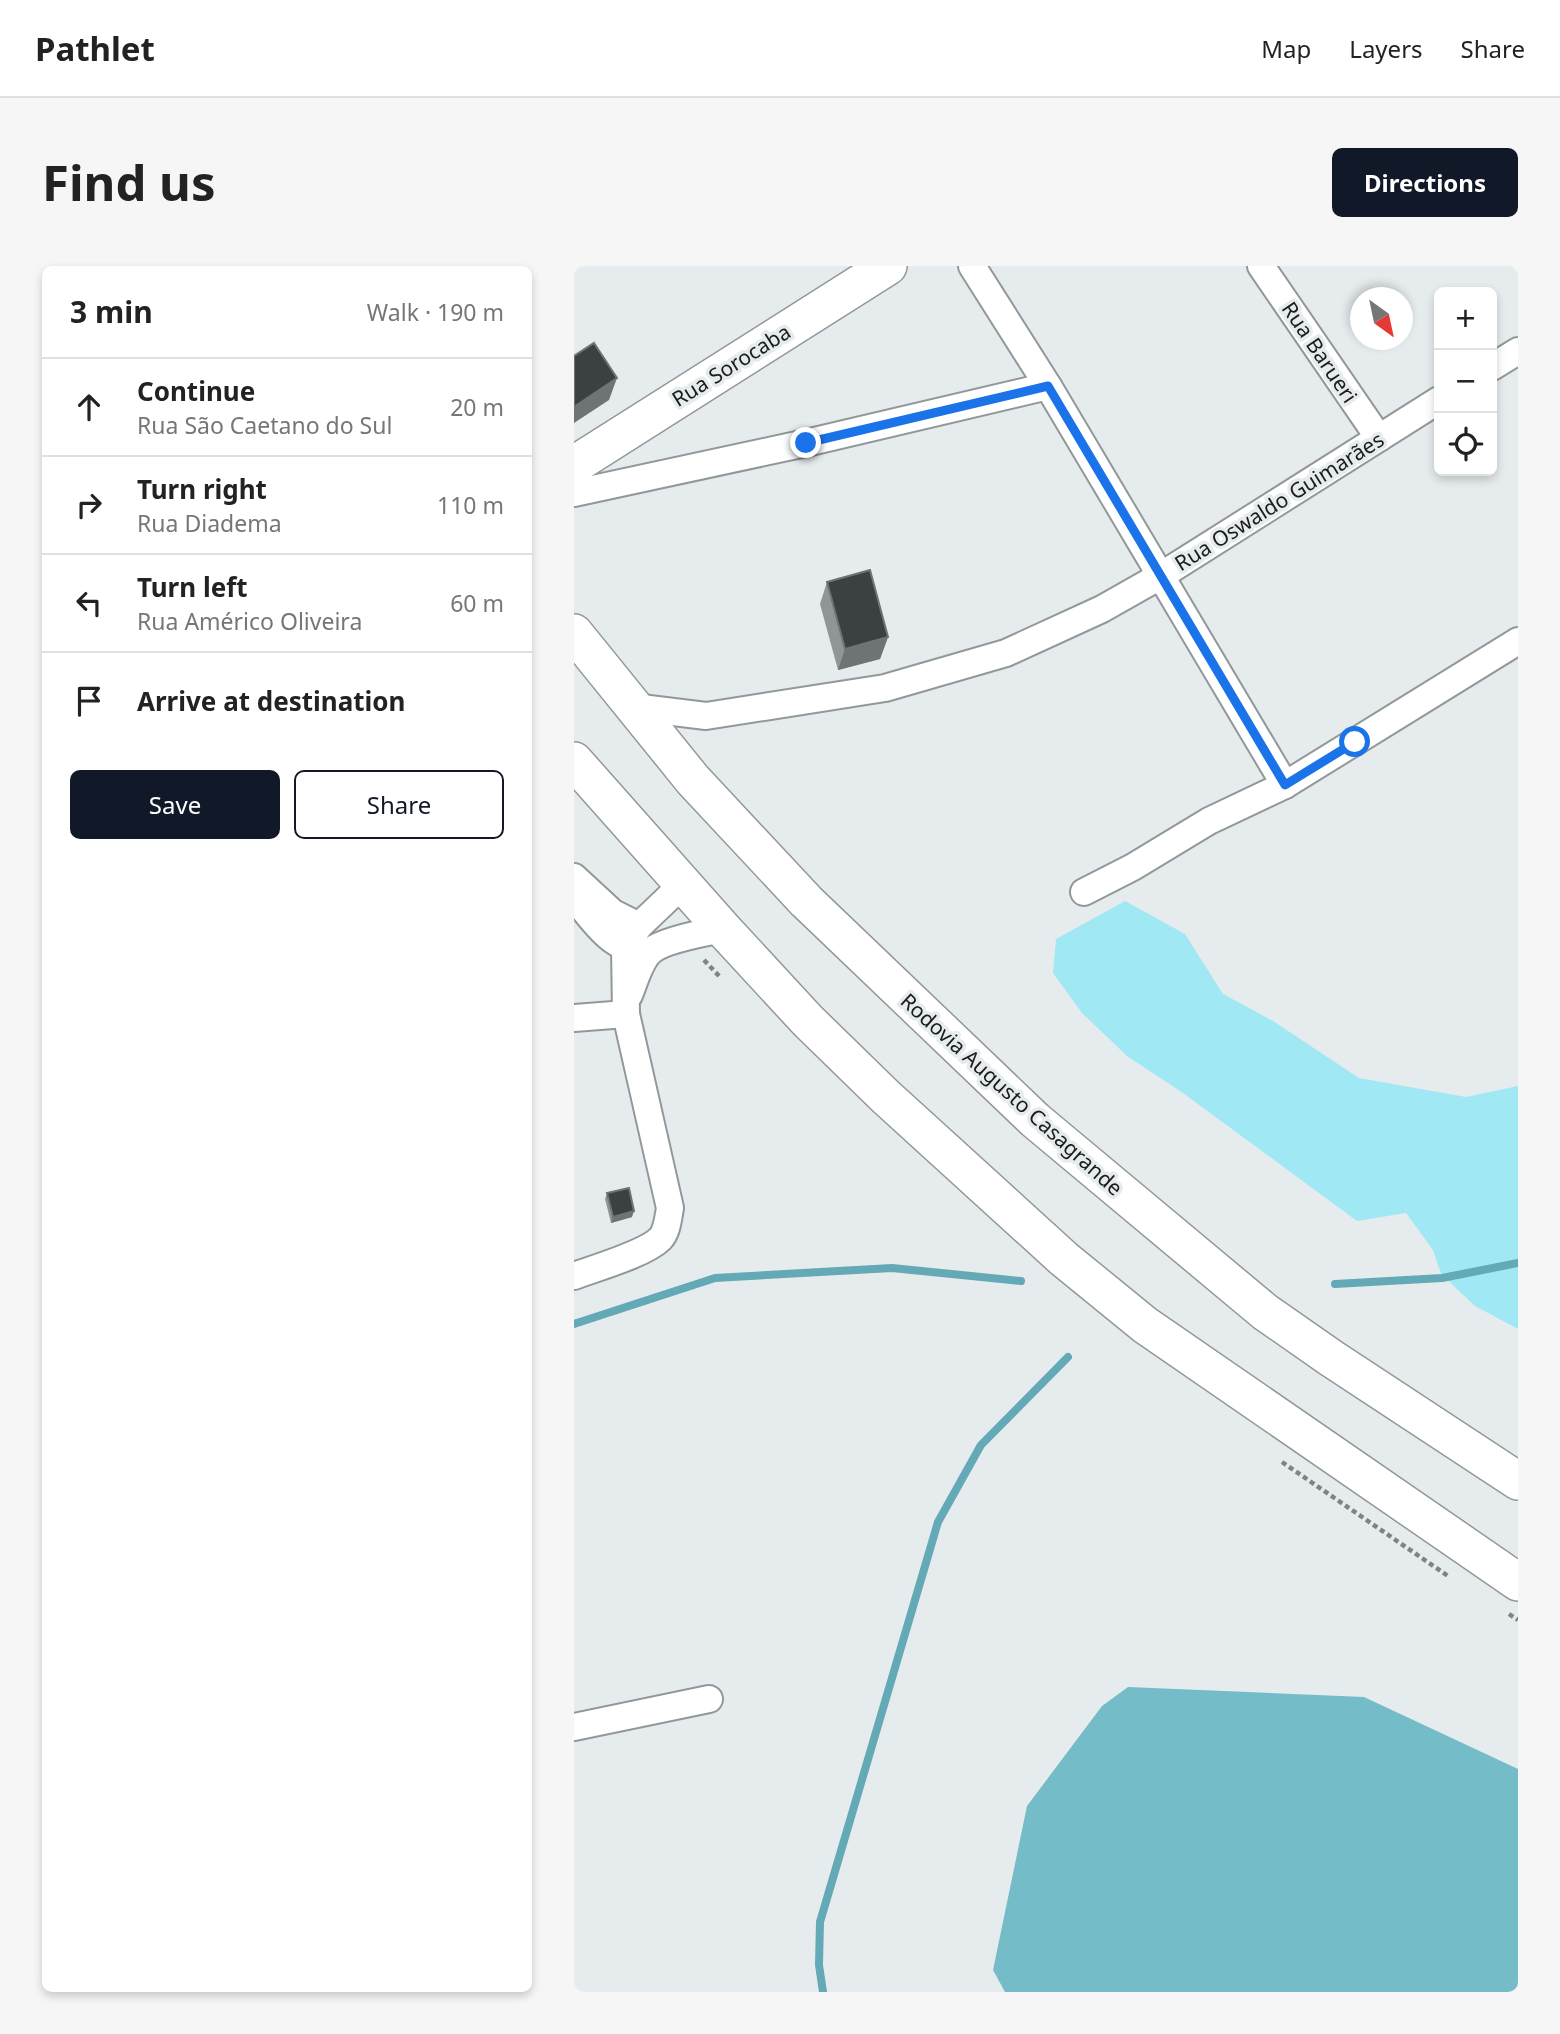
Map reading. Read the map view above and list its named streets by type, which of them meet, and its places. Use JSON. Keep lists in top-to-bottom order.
{
  "streets": {
    "main road": ["Rua Sorocaba", "Rodovia Augusto Casagrande"],
    "street": ["Rua Barueri", "Rua Oswaldo Guimarães"]
  },
  "crossings": [
    ["Rua Barueri", "Rua Oswaldo Guimarães"],
    ["Rua Oswaldo Guimarães", "Rodovia Augusto Casagrande"]
  ],
  "north": "bottom right",
  "page": {
    "header": "Pathlet",
    "nav": ["Map", "Layers", "Share"],
    "buttons": [
      "Directions",
      ["Save", "Share"]
    ],
    "title": "Find us",
    "heading": ["3 min", "Walk · 190 m"],
    "map_buttons": ["+", "−"],
    "list": [
      ["Continue", "Rua São Caetano do Sul", "20 m"],
      ["Turn right", "Rua Diadema", "110 m"],
      ["Turn left", "Rua Américo Oliveira", "60 m"],
      "Arrive at destination"
    ]
  }
}
